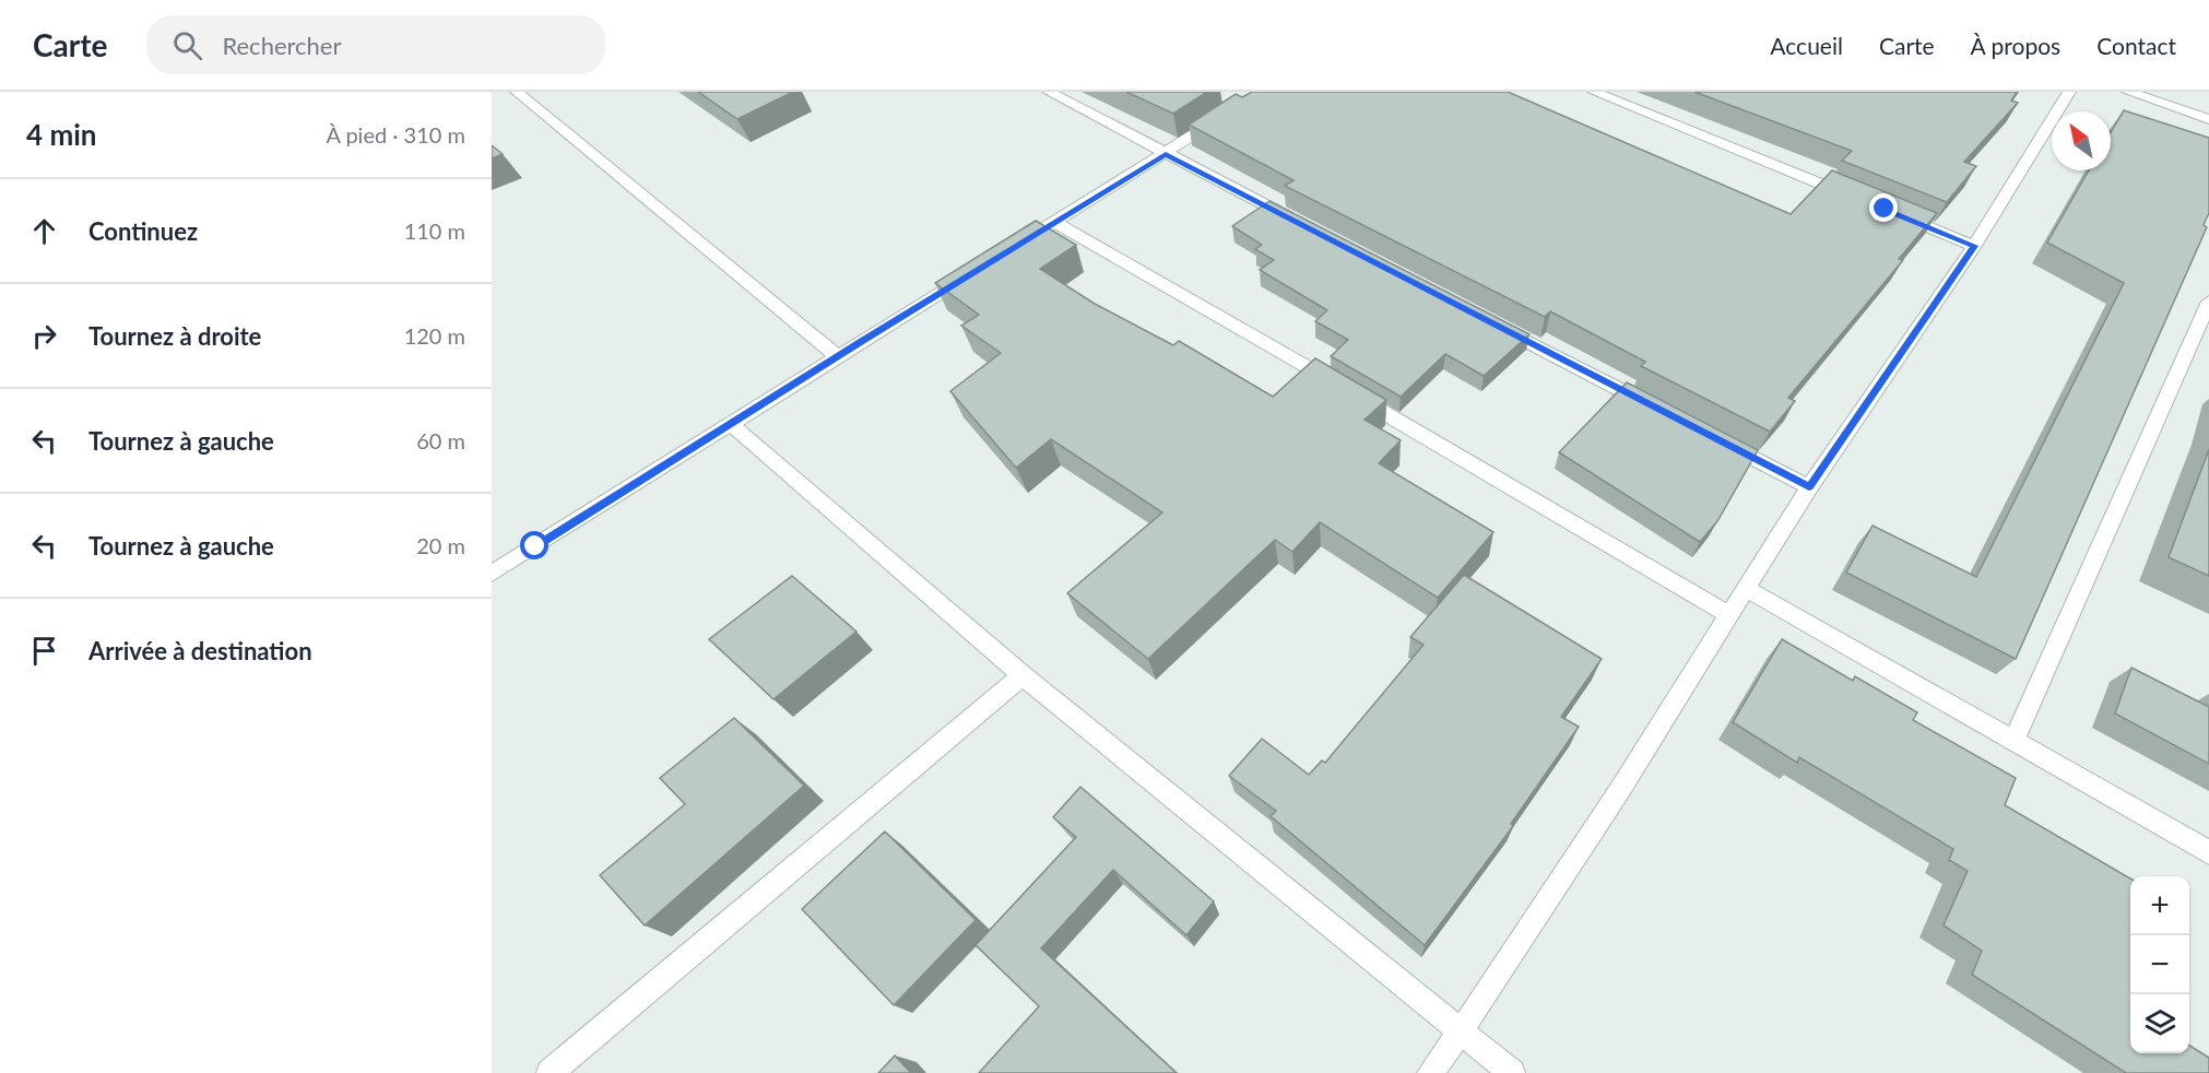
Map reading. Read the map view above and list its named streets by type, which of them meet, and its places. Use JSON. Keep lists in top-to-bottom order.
{
  "north": "top left",
  "page": {
    "header": "Carte",
    "search": "Rechercher",
    "nav": [
      "Accueil",
      "Carte",
      "À propos",
      "Contact"
    ],
    "heading": ["4 min", "À pied · 310 m"],
    "list": [
      ["Continuez", "110 m"],
      ["Tournez à droite", "120 m"],
      ["Tournez à gauche", "60 m"],
      ["Tournez à gauche", "20 m"],
      "Arrivée à destination"
    ],
    "map_buttons": ["+", "−"]
  }
}
